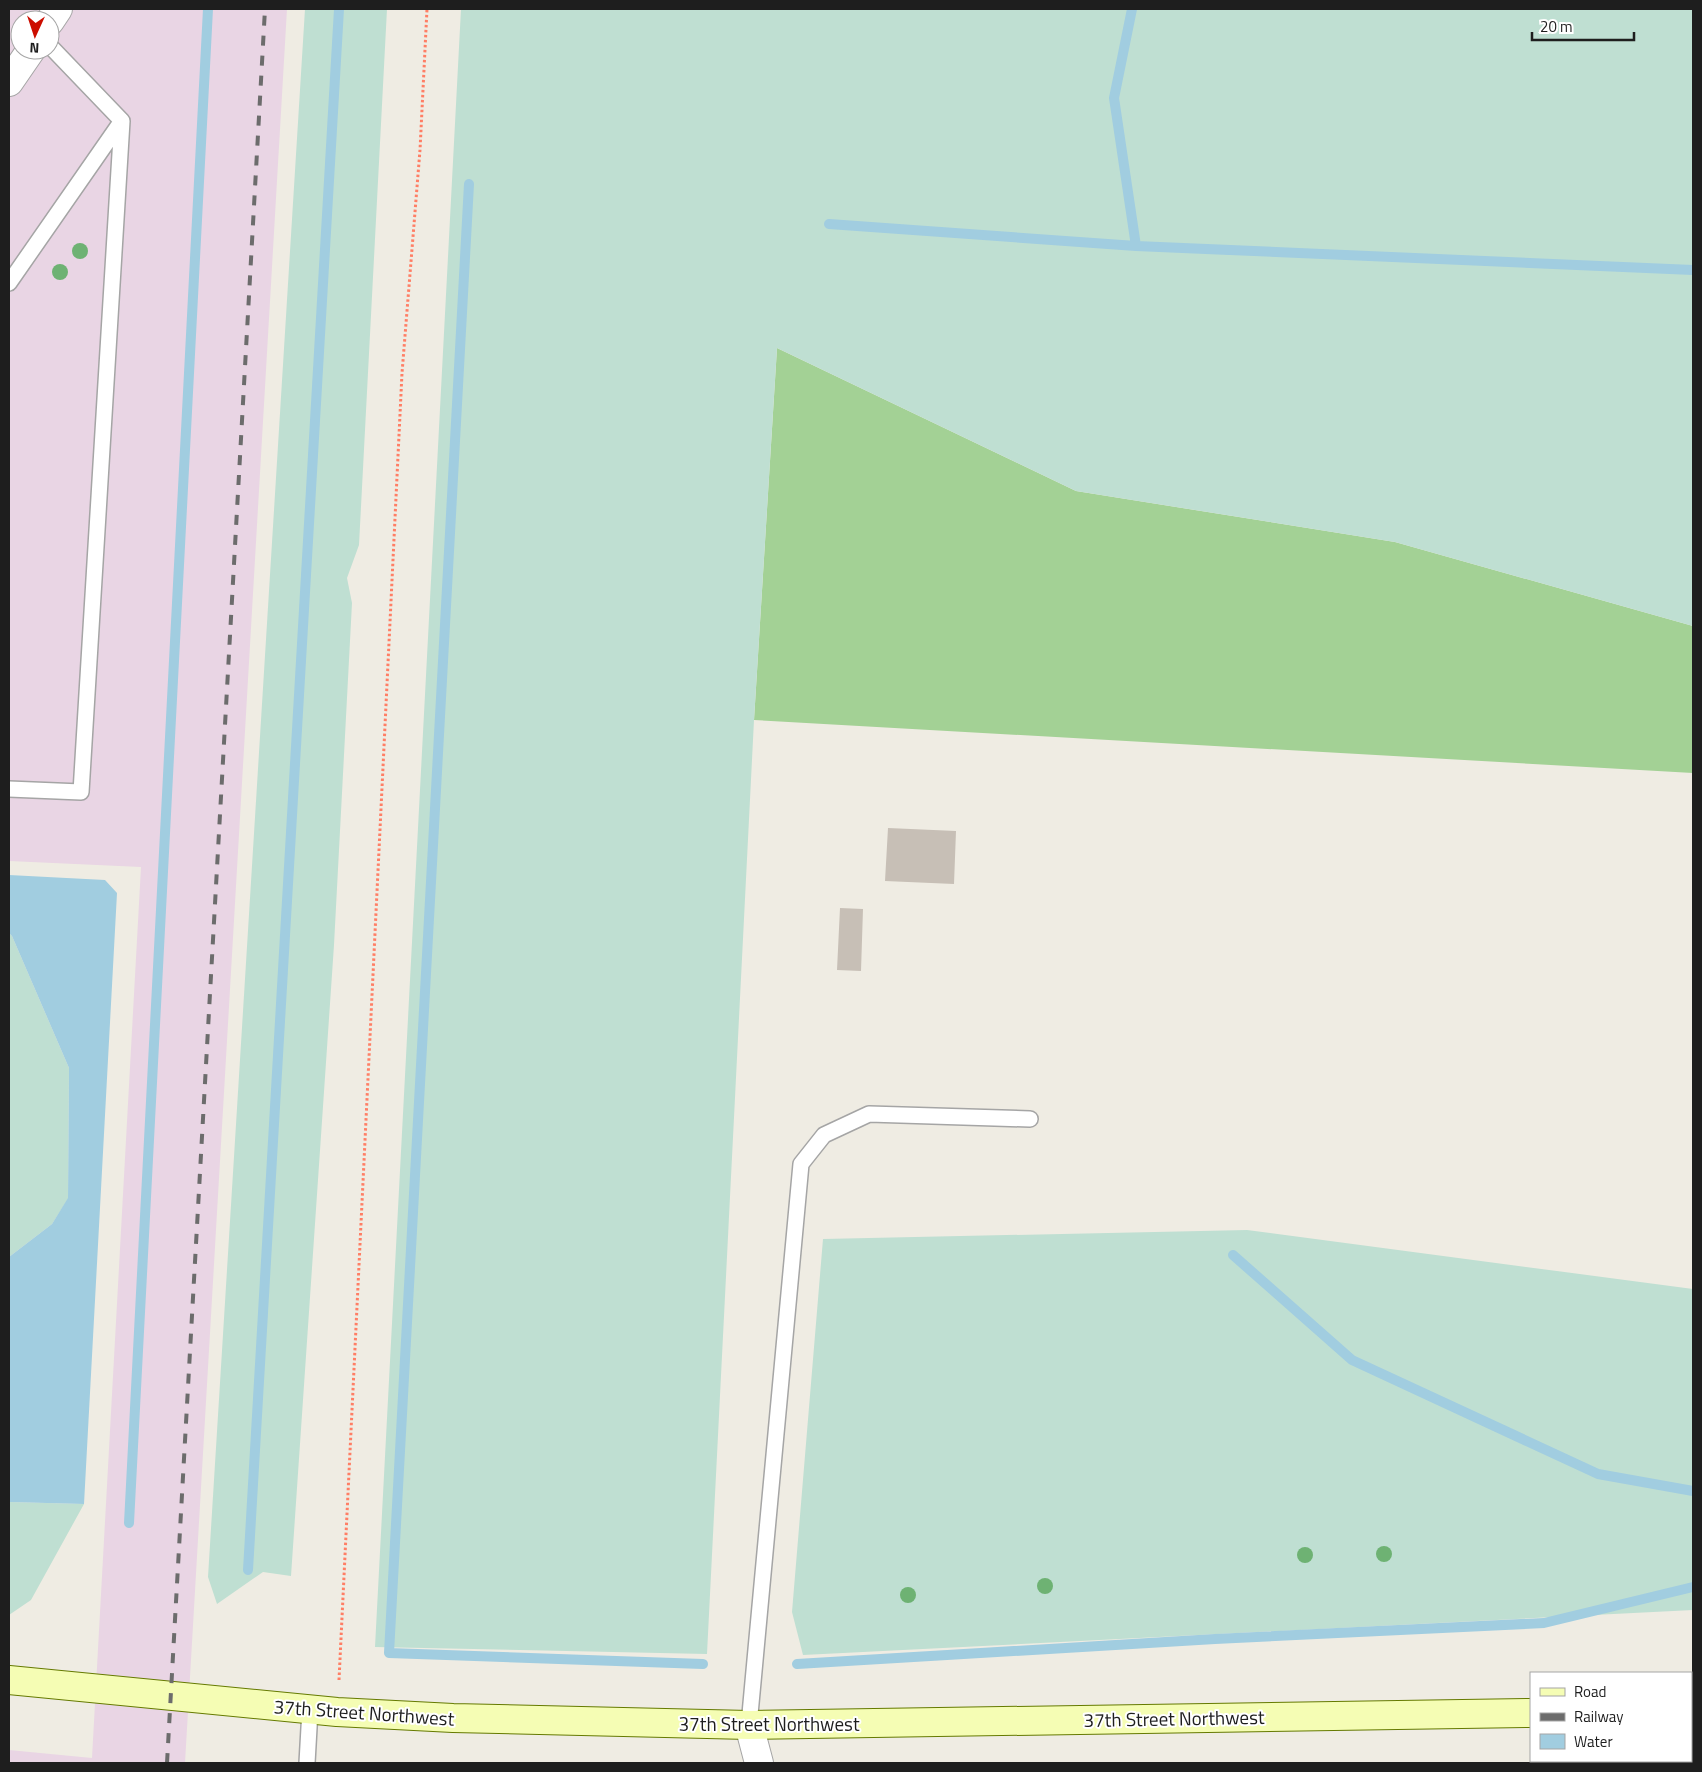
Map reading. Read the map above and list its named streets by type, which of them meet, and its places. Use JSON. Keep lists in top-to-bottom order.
{
  "streets": {
    "main road": ["37th Street Northwest"]
  },
  "legend": ["Road", "Railway", "Water"],
  "scale_bar": "20 m",
  "north": "bottom"
}
